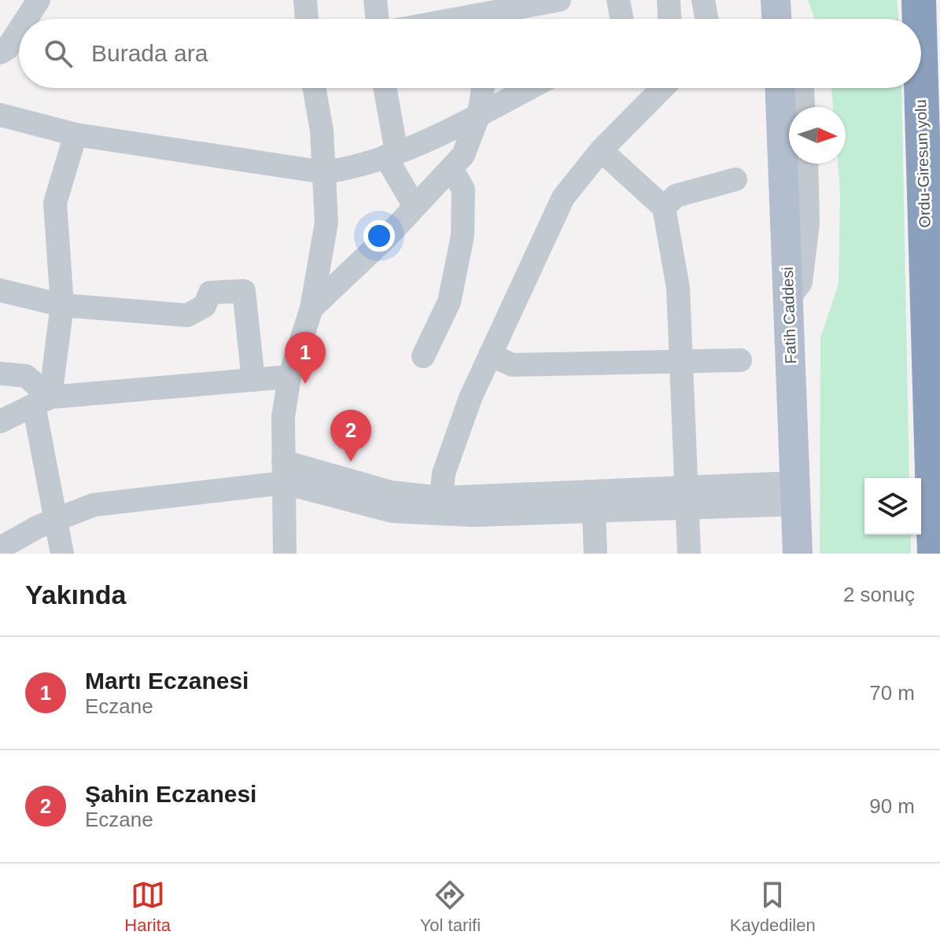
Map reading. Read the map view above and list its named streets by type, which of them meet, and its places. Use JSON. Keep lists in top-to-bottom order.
{
  "streets": {
    "highway": ["Ordu-Giresun yolu"],
    "main road": ["Fatih Caddesi"]
  },
  "north": "right",
  "page": {
    "search": "Burada ara",
    "pins": ["1", "2"],
    "heading": ["Yakında", "2 sonuç"],
    "list": [
      {
        "mark": "1",
        "name": "Martı Eczanesi",
        "note": "Eczane",
        "value": "70 m"
      },
      {
        "mark": "2",
        "name": "Şahin Eczanesi",
        "note": "Eczane",
        "value": "90 m"
      }
    ],
    "nav": ["Harita", "Yol tarifi", "Kaydedilen"]
  }
}
